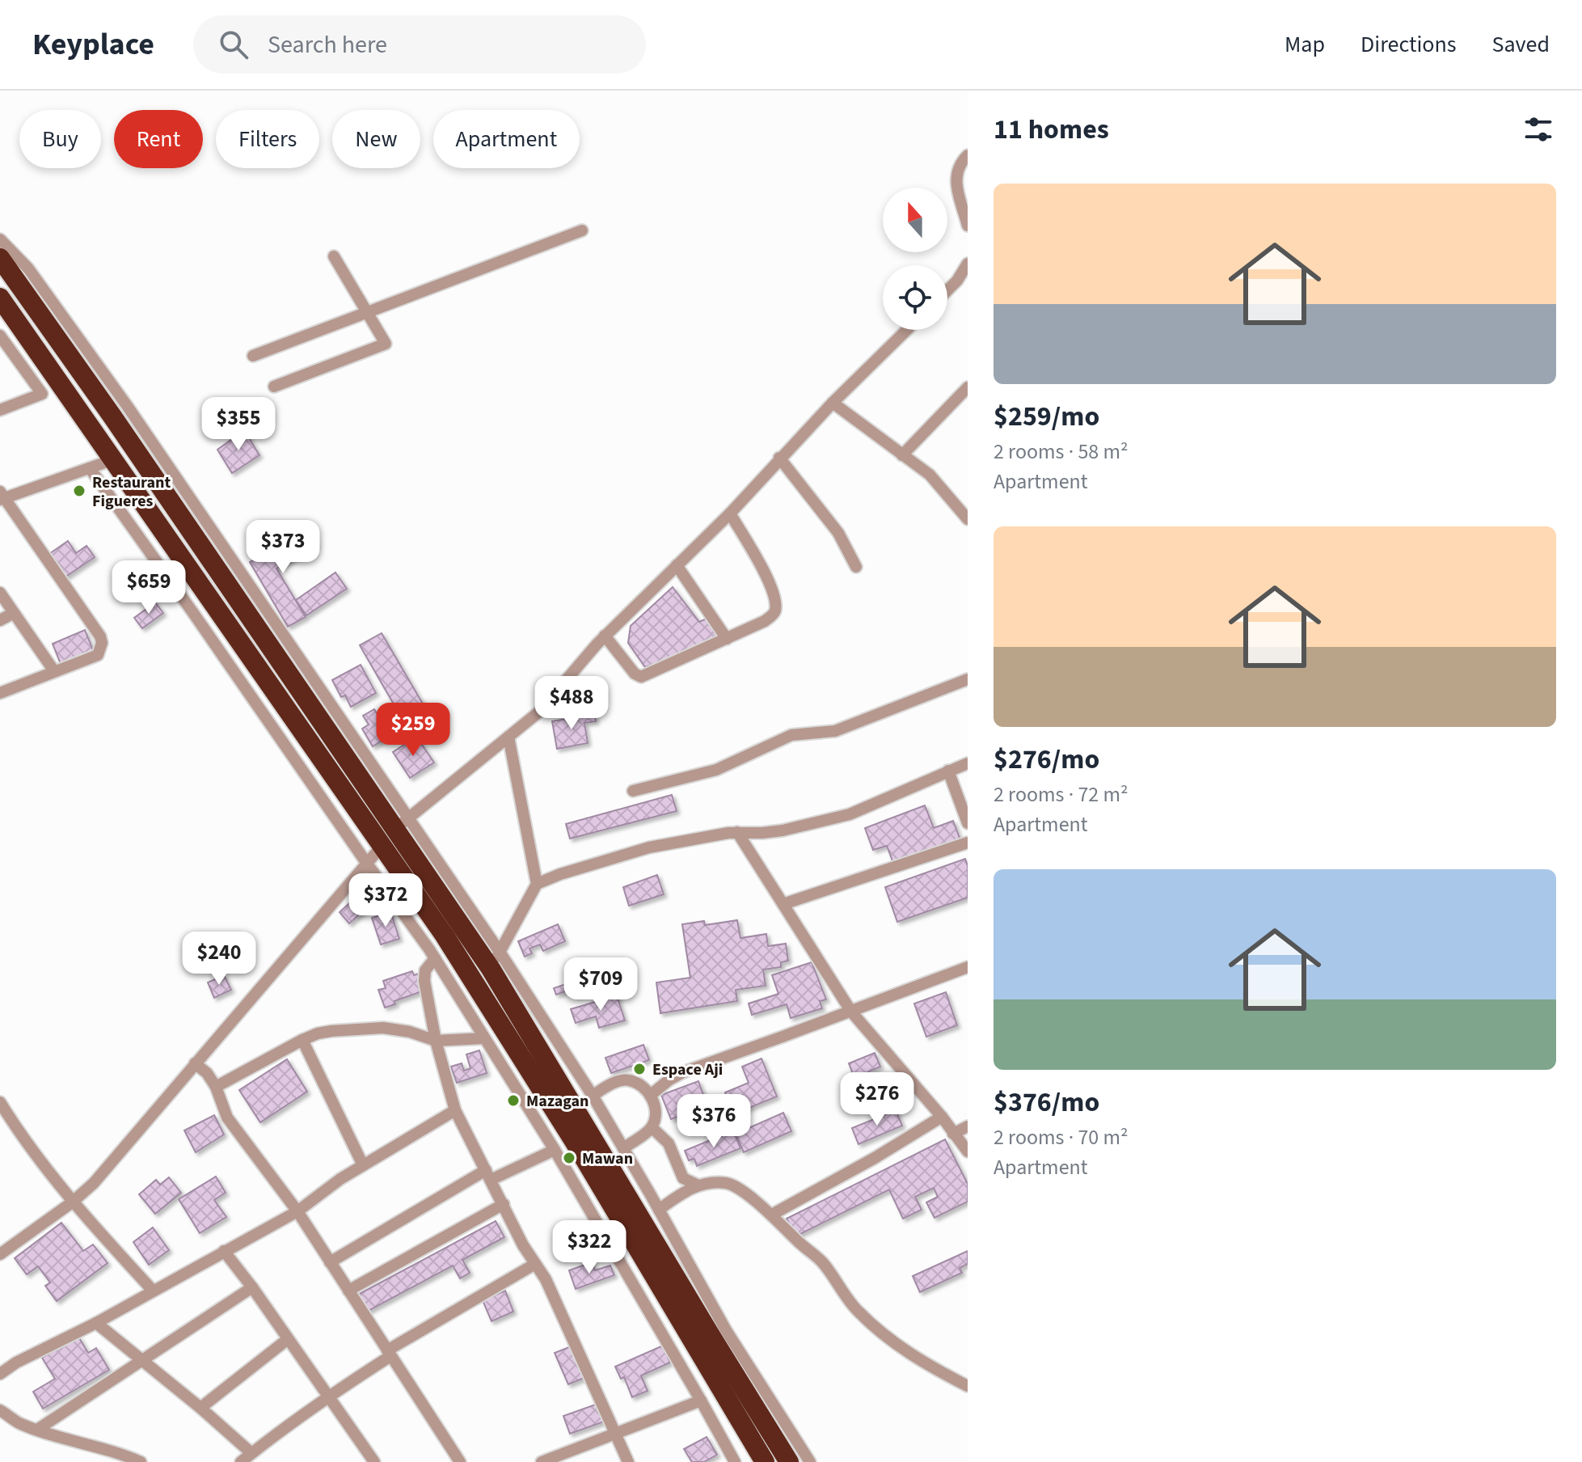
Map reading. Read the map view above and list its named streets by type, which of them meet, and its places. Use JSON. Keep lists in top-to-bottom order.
{
  "places": [
    "Restaurant Figueres",
    "Espace Aji",
    "Mazagan",
    "Mawan"
  ],
  "north": "top",
  "page": {
    "header": "Keyplace",
    "search": "Search here",
    "nav": ["Map", "Directions", "Saved"],
    "heading": "11 homes",
    "chip": [
      "Buy",
      "Rent",
      "Filters",
      "New",
      "Apartment"
    ],
    "list": [
      {
        "name": "$259/mo",
        "note": "2 rooms · 58 m² · Apartment"
      },
      {
        "name": "$276/mo",
        "note": "2 rooms · 72 m² · Apartment"
      },
      {
        "name": "$376/mo",
        "note": "2 rooms · 70 m² · Apartment"
      }
    ],
    "price": [
      "$355",
      "$373",
      "$659",
      "$488",
      "$259",
      "$372",
      "$240",
      "$709",
      "$276",
      "$376",
      "$322"
    ]
  }
}
